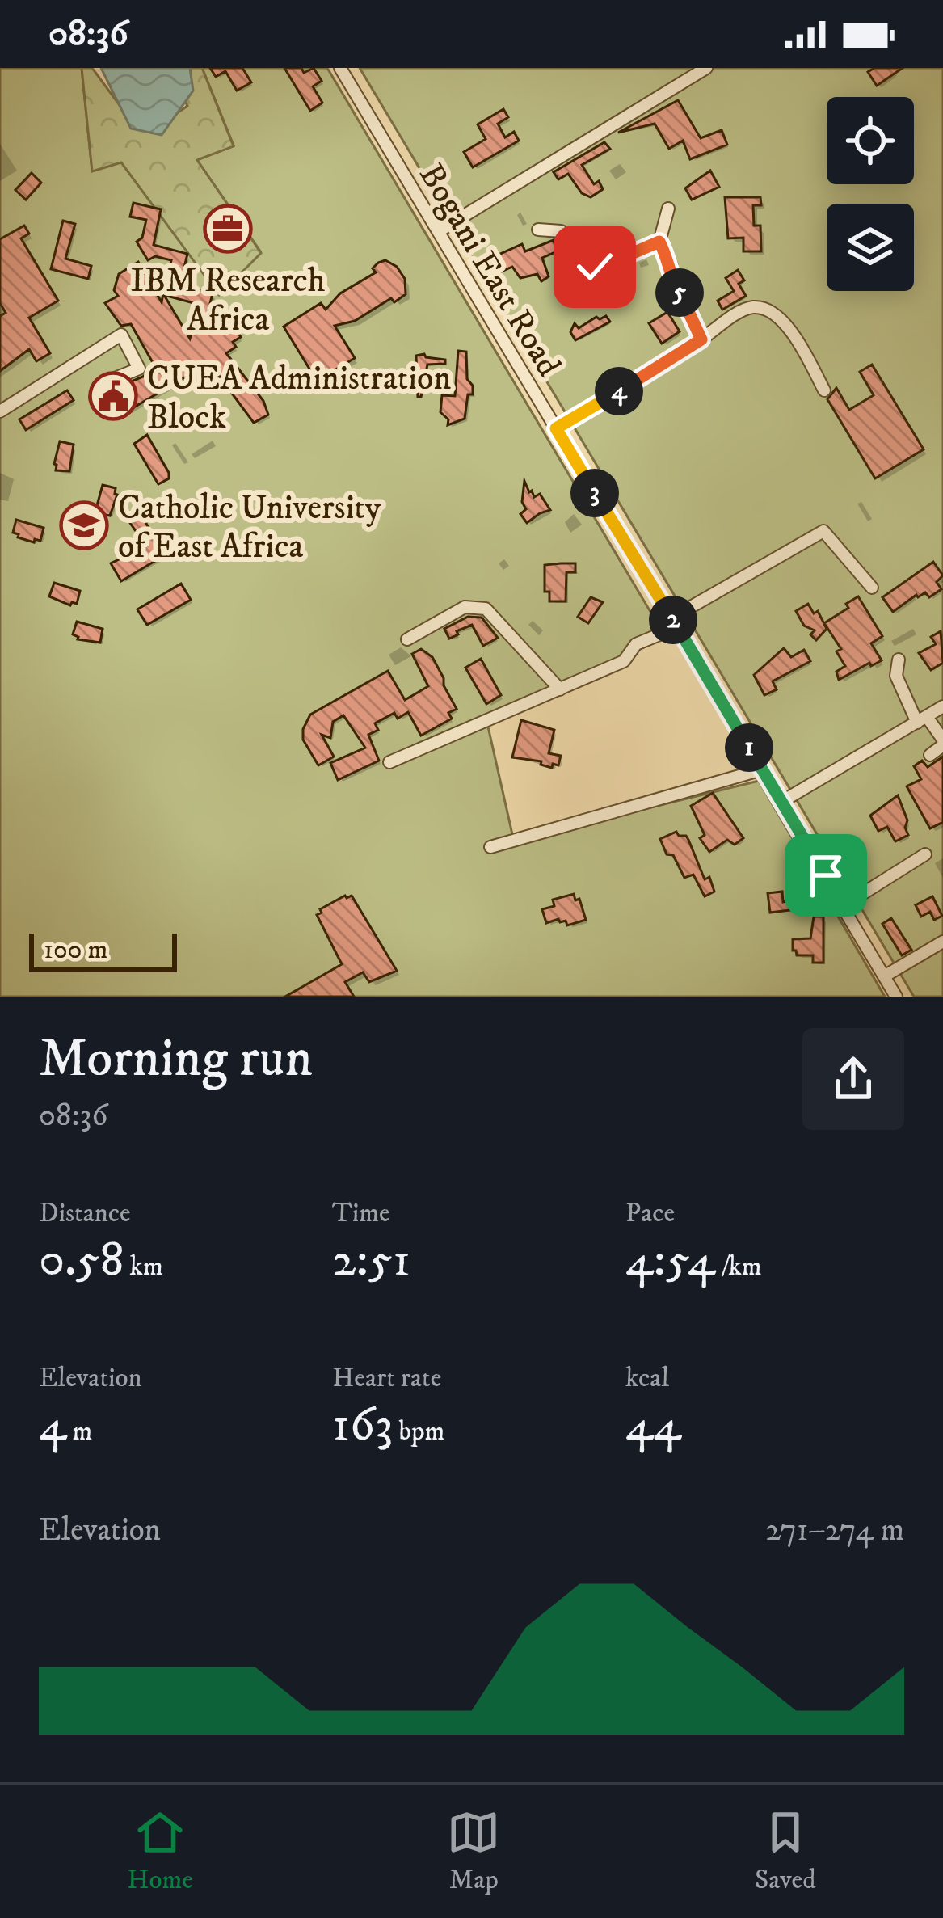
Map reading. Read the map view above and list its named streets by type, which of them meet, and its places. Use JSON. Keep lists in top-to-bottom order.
{
  "streets": {
    "street": ["Bogani East Road"]
  },
  "places": {
    "office": ["IBM Research Africa"],
    "public building": ["CUEA Administration Block"],
    "school or university": ["Catholic University of East Africa"]
  },
  "scale_bar": "100 m",
  "page": {
    "status": "08:36",
    "pins": [
      "5",
      "4",
      "3",
      "2",
      "1"
    ],
    "scale": "100 m",
    "heading": ["Morning run", "08:36"],
    "stats": [
      ["Distance", "0.58 km"],
      ["Time", "2:51"],
      ["Pace", "4:54 /km"],
      ["Elevation", "4 m"],
      ["Heart rate", "163 bpm"],
      ["kcal", "44"]
    ],
    "chart": ["Elevation", "271–274 m"],
    "tabs": ["Home", "Map", "Saved"]
  }
}
